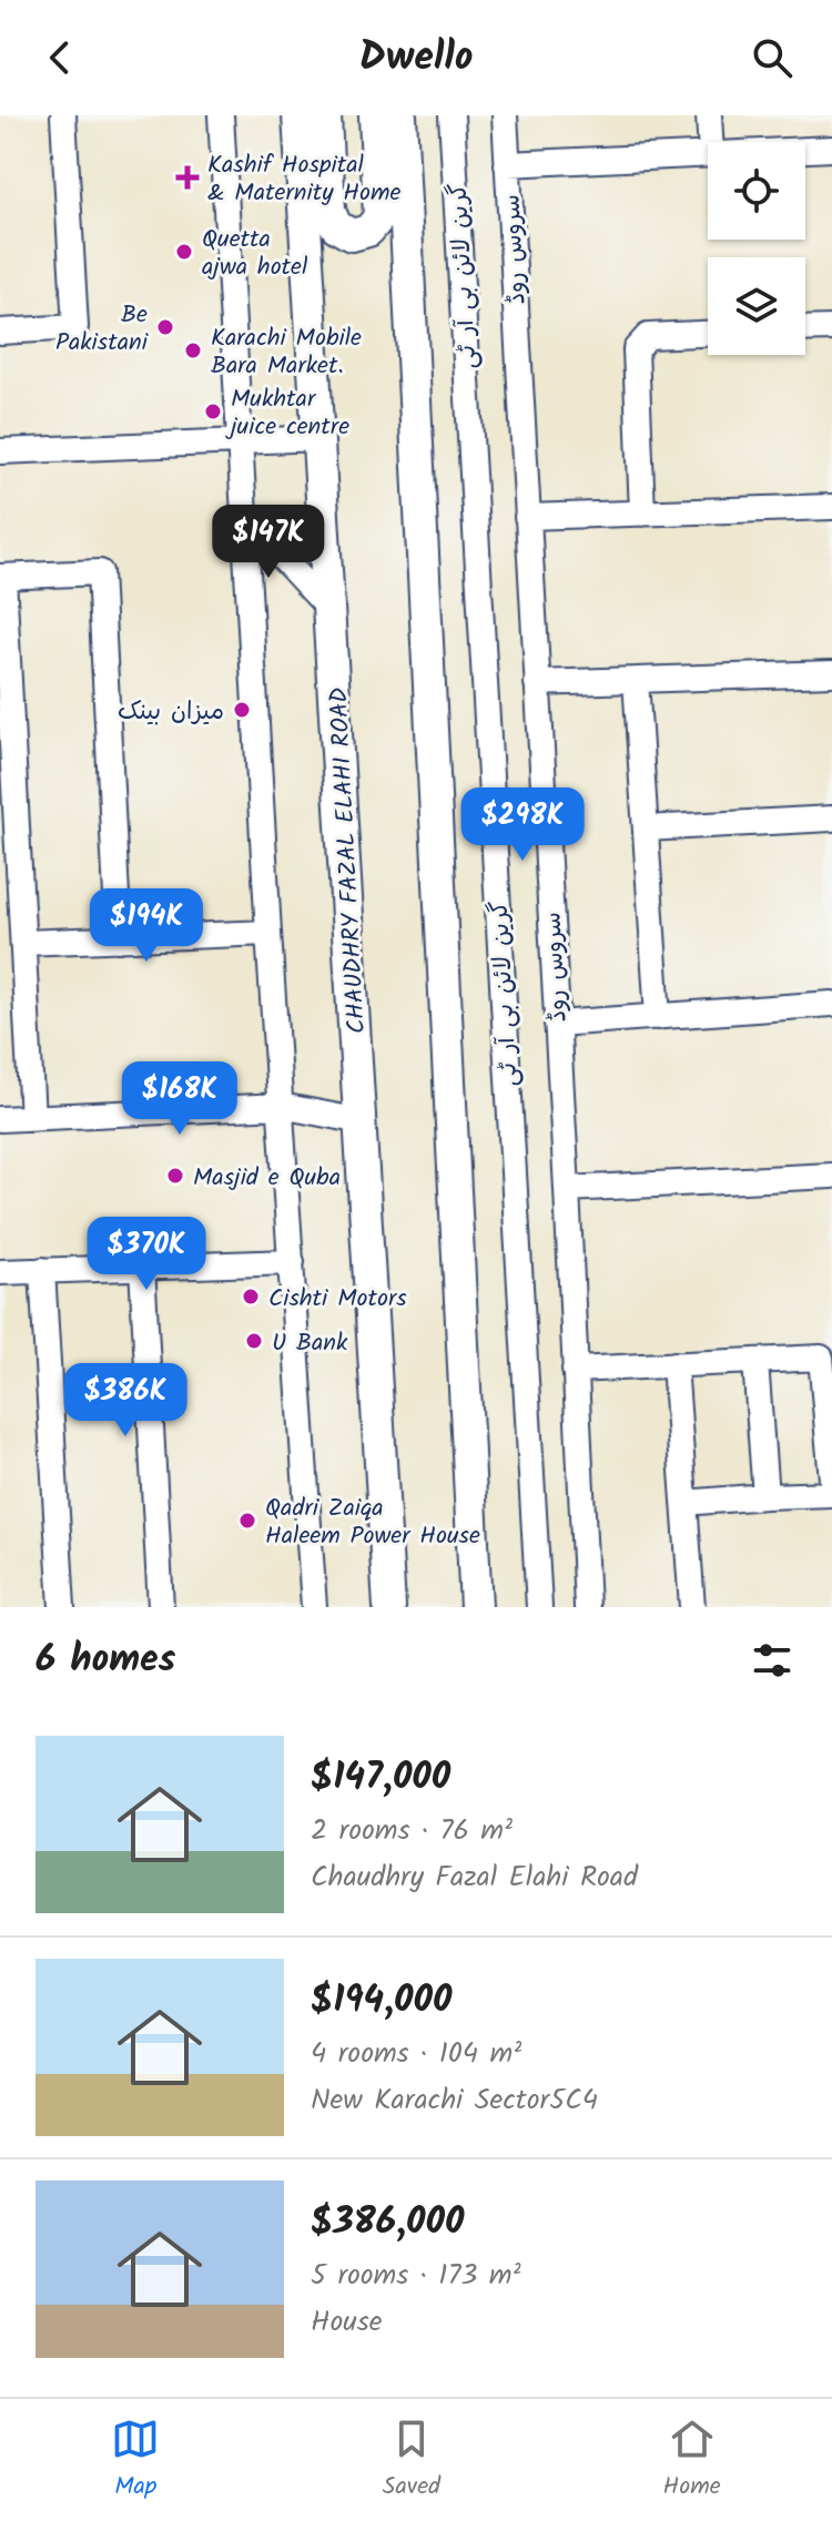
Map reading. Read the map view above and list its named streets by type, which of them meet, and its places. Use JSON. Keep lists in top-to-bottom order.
{
  "streets": {
    "main road": ["CHAUDHRY FAZAL ELAHI ROAD"],
    "street": ["سروس روڈ", "گرین لائن بی آر ٹی"]
  },
  "places": {
    "health": ["Kashif Hospital & Maternity Home"],
    "other": [
      "Quetta ajwa hotel",
      "Be Pakistani",
      "Karachi Mobile Bara Market.",
      "Mukhtar juice centre",
      "میزان بینک",
      "Masjid e Quba",
      "Cishti Motors",
      "U Bank",
      "Qadri Zaiqa Haleem Power House"
    ]
  },
  "page": {
    "header": "Dwello",
    "price": [
      "$147K",
      "$298K",
      "$194K",
      "$168K",
      "$370K",
      "$386K"
    ],
    "heading": "6 homes",
    "list": [
      {
        "name": "$147,000",
        "note": "2 rooms · 76 m² · Chaudhry Fazal Elahi Road"
      },
      {
        "name": "$194,000",
        "note": "4 rooms · 104 m² · New Karachi Sector5C4"
      },
      {
        "name": "$386,000",
        "note": "5 rooms · 173 m² · House"
      }
    ],
    "tabs": ["Map", "Saved", "Home"]
  }
}
